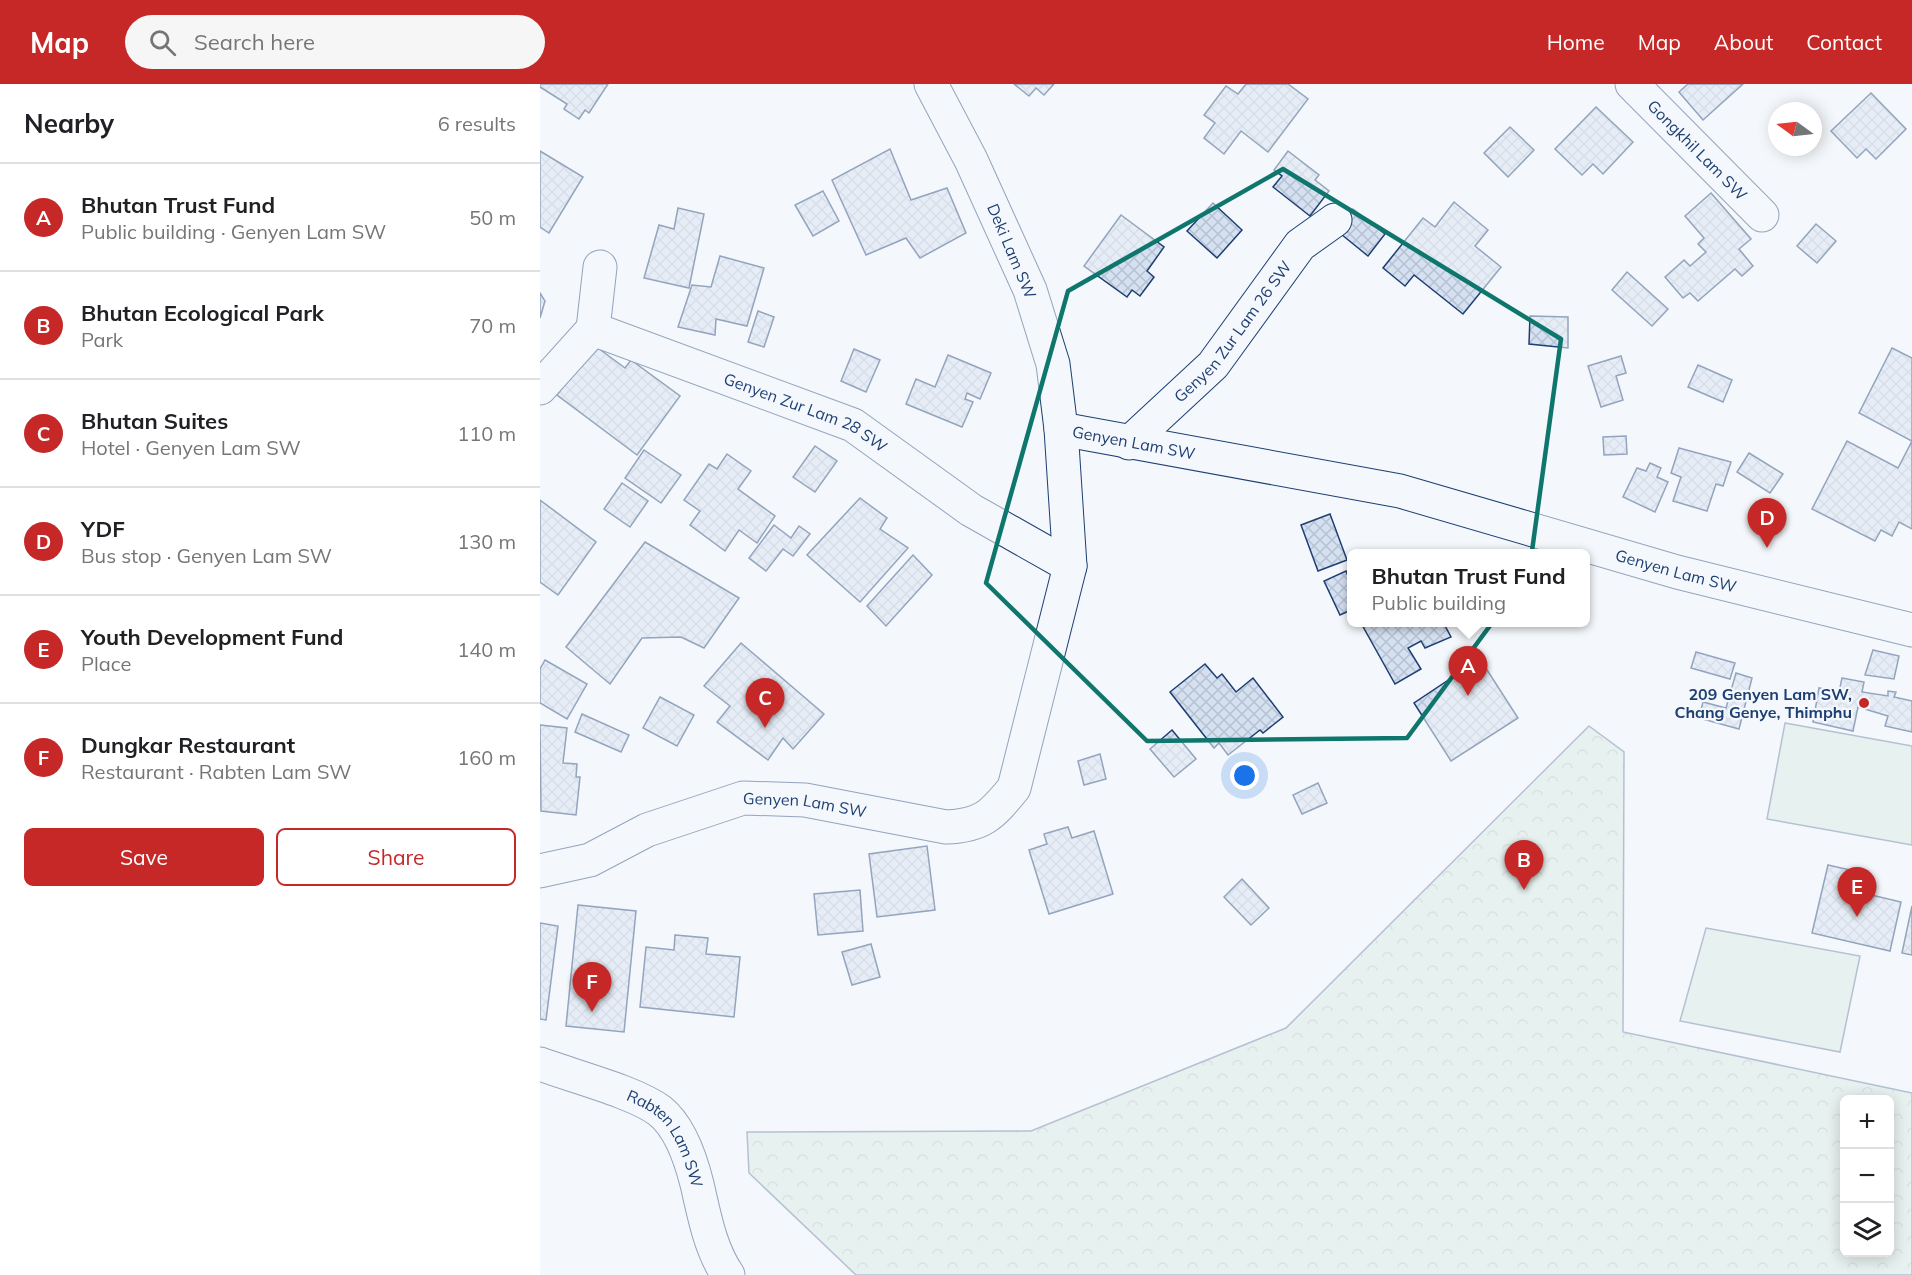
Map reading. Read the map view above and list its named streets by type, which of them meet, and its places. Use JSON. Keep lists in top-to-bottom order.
{
  "streets": {
    "main road": [
      "Gongkhil Lam SW",
      "Deki Lam SW",
      "Genyen Zur Lam 26 SW",
      "Genyen Zur Lam 28 SW",
      "Genyen Lam SW",
      "Rabten Lam SW"
    ]
  },
  "crossings": [
    ["Deki Lam SW", "Genyen Lam SW"],
    ["Genyen Zur Lam 26 SW", "Genyen Lam SW"],
    ["Genyen Zur Lam 28 SW", "Genyen Lam SW"]
  ],
  "places": ["209 Genyen Lam SW, Chang Genye, Thimphu"],
  "north": "left",
  "page": {
    "header": "Map",
    "search": "Search here",
    "nav": [
      "Home",
      "Map",
      "About",
      "Contact"
    ],
    "heading": ["Nearby", "6 results"],
    "list": [
      {
        "mark": "A",
        "name": "Bhutan Trust Fund",
        "note": "Public building · Genyen Lam SW",
        "value": "50 m"
      },
      {
        "mark": "B",
        "name": "Bhutan Ecological Park",
        "note": "Park",
        "value": "70 m"
      },
      {
        "mark": "C",
        "name": "Bhutan Suites",
        "note": "Hotel · Genyen Lam SW",
        "value": "110 m"
      },
      {
        "mark": "D",
        "name": "YDF",
        "note": "Bus stop · Genyen Lam SW",
        "value": "130 m"
      },
      {
        "mark": "E",
        "name": "Youth Development Fund",
        "note": "Place",
        "value": "140 m"
      },
      {
        "mark": "F",
        "name": "Dungkar Restaurant",
        "note": "Restaurant · Rabten Lam SW",
        "value": "160 m"
      }
    ],
    "pins": [
      "D",
      "A",
      "C",
      "B",
      "E",
      "F"
    ],
    "popup": ["Bhutan Trust Fund", "Public building"],
    "buttons": ["Save", "Share"],
    "map_buttons": ["+", "−"]
  }
}
